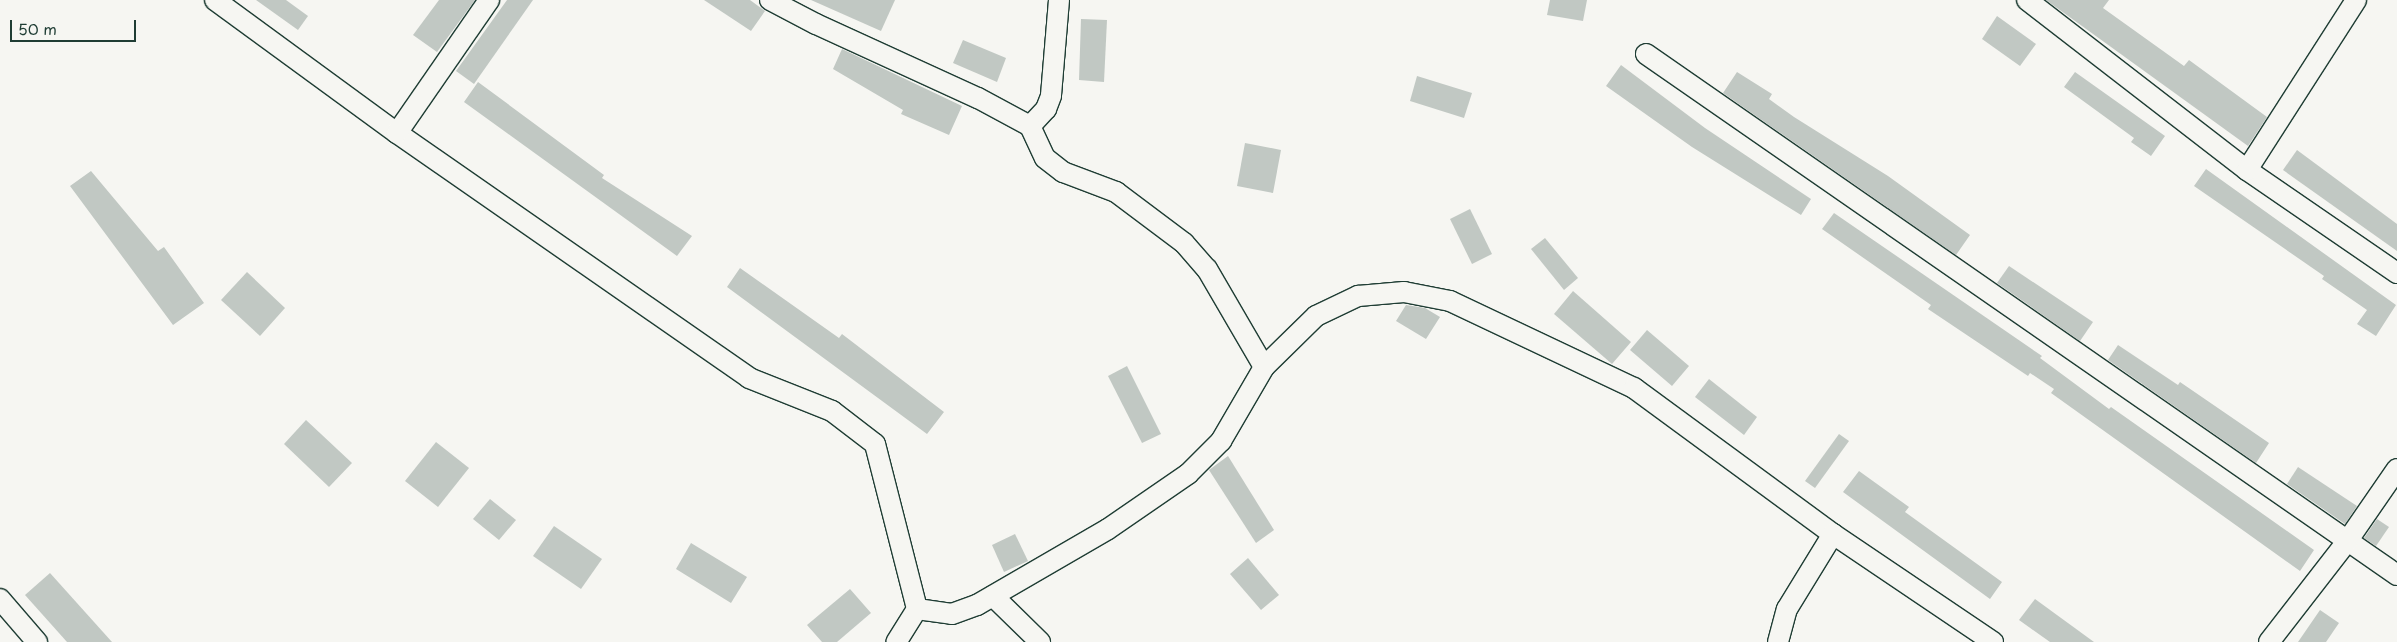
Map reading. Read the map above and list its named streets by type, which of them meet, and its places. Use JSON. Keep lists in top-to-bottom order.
{
  "scale_bar": "50 m"
}
